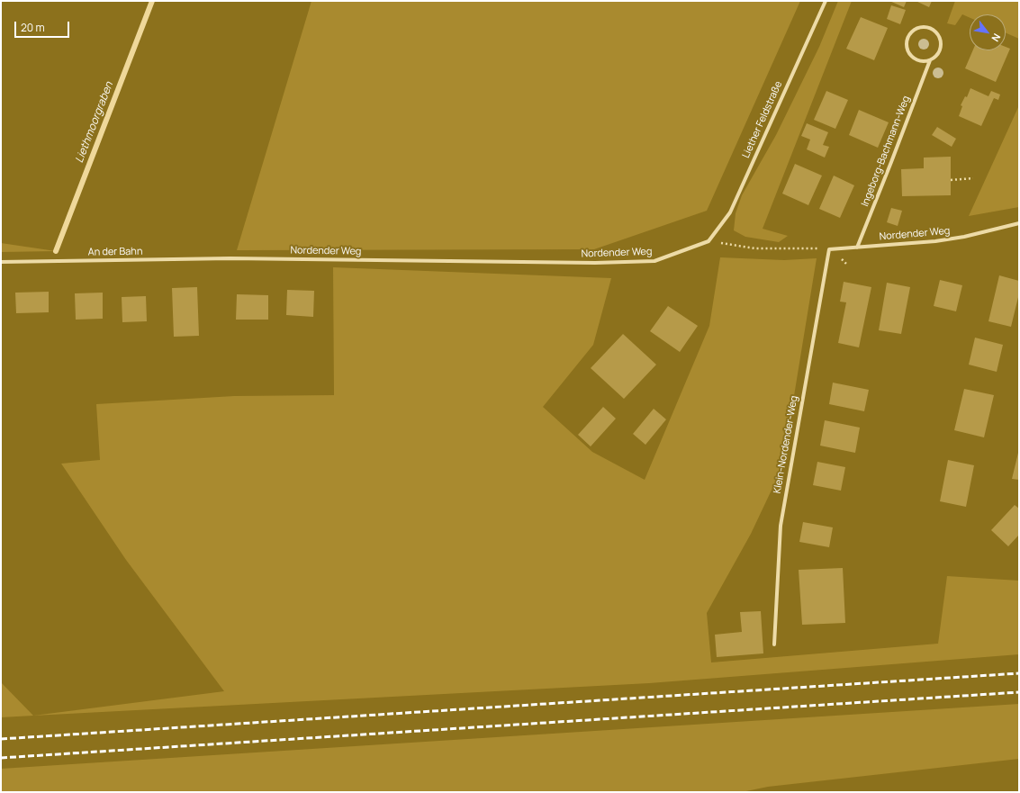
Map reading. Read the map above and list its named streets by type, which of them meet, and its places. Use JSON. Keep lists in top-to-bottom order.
{
  "streets": {
    "street": [
      "Liether Feldstraße",
      "Ingeborg-Bachmann-Weg",
      "Nordender Weg",
      "An der Bahn",
      "Klein-Nordender-Weg"
    ]
  },
  "crossings": [
    ["Liether Feldstraße", "Nordender Weg"],
    ["Ingeborg-Bachmann-Weg", "Nordender Weg"],
    ["Nordender Weg", "An der Bahn"],
    ["Nordender Weg", "Klein-Nordender-Weg"]
  ],
  "water": ["Liethmoorgraben"],
  "scale_bar": "20 m",
  "north": "bottom right"
}
